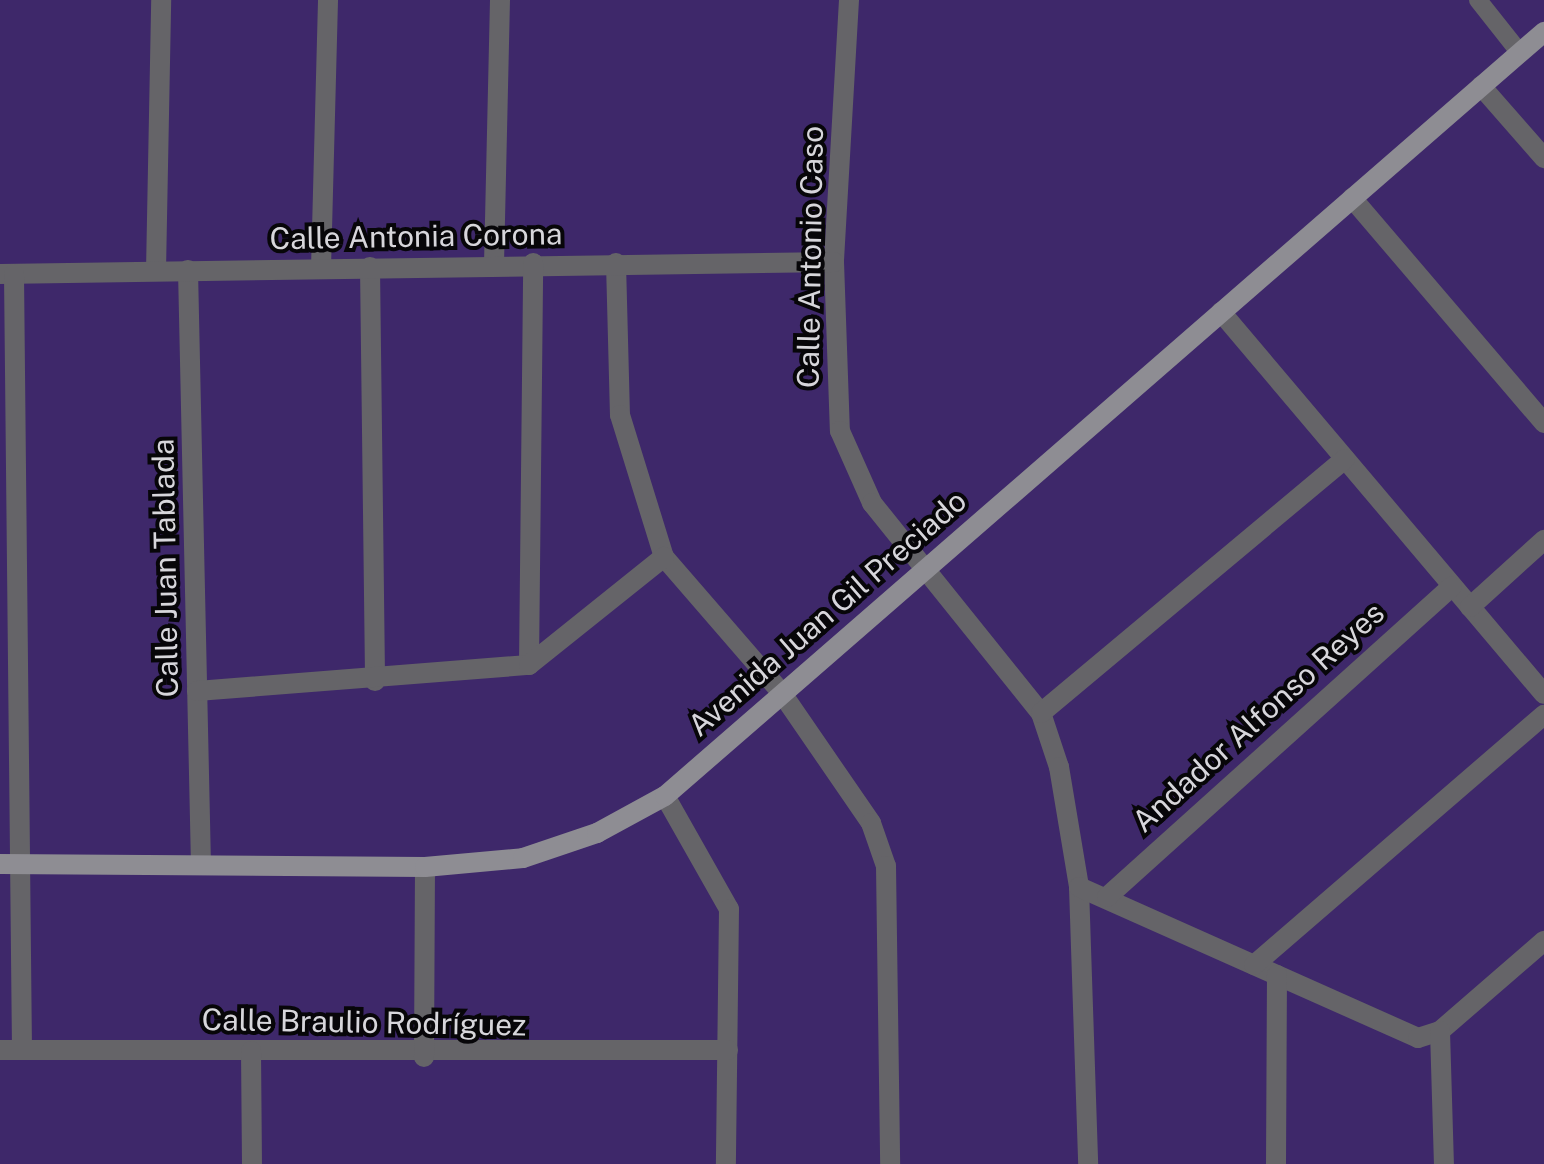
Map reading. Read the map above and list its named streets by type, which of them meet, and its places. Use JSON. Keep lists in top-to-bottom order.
{
  "streets": {
    "street": [
      "Calle Antonia Corona",
      "Calle Antonio Caso",
      "Calle Juan Tablada",
      "Avenida Juan Gil Preciado",
      "Andador Alfonso Reyes",
      "Calle Braulio Rodríguez"
    ]
  },
  "crossings": [
    ["Calle Antonia Corona", "Calle Antonio Caso"],
    ["Calle Antonia Corona", "Calle Juan Tablada"],
    ["Calle Antonio Caso", "Avenida Juan Gil Preciado"],
    ["Calle Juan Tablada", "Avenida Juan Gil Preciado"]
  ]
}
